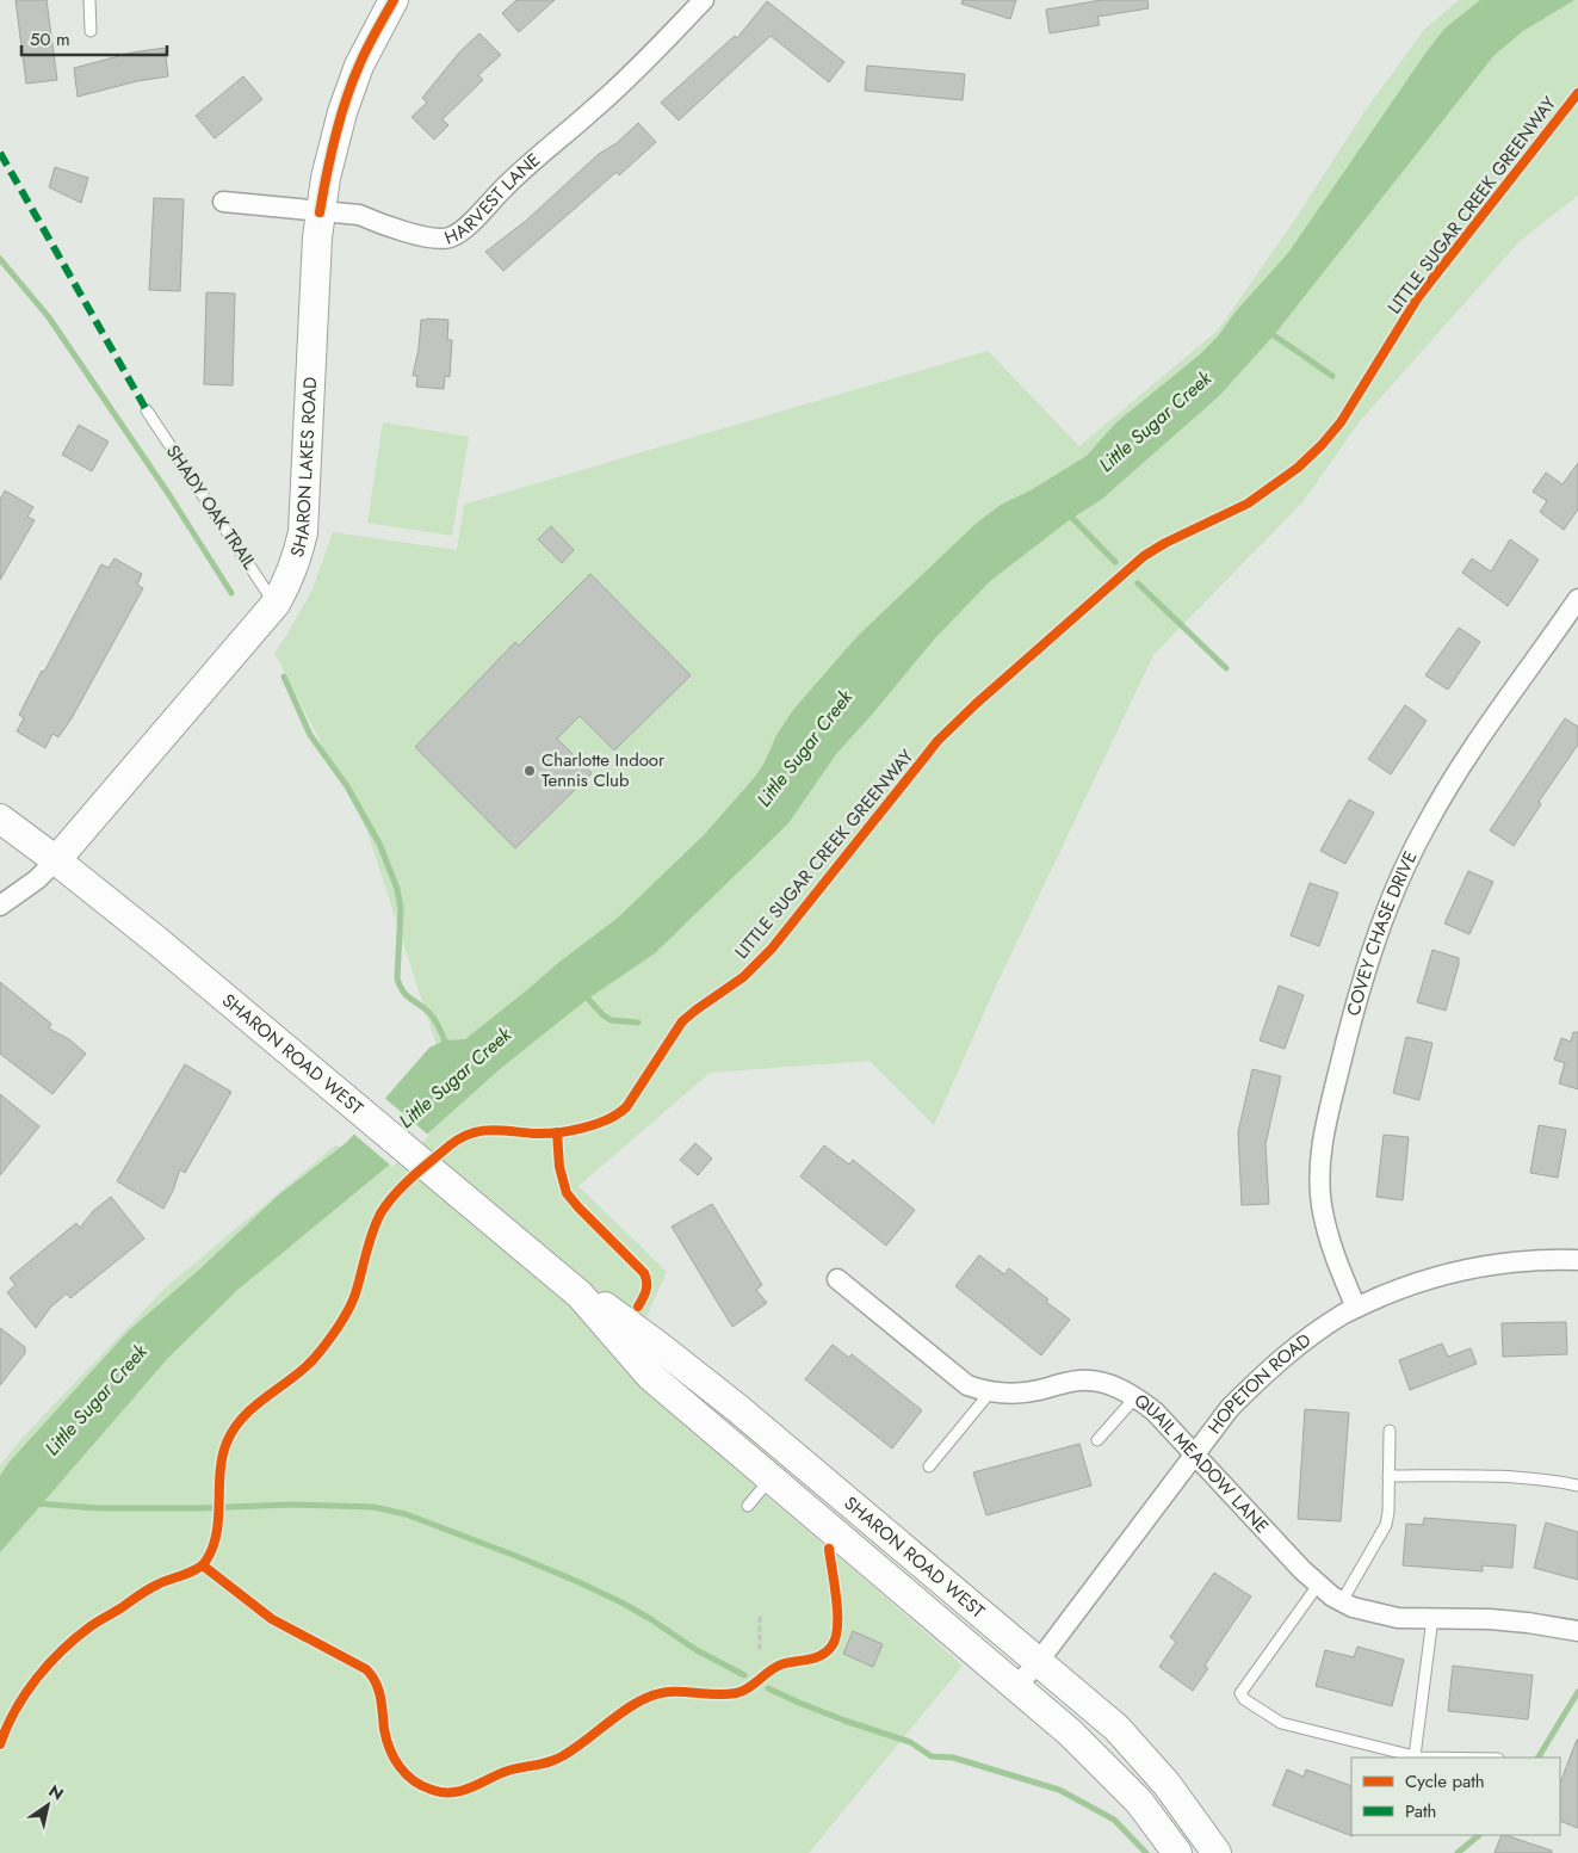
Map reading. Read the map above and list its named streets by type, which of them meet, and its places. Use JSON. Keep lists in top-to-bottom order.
{
  "streets": {
    "main road": ["SHARON LAKES ROAD", "SHARON ROAD WEST"],
    "street": [
      "HARVEST LANE",
      "COVEY CHASE DRIVE",
      "HOPETON ROAD",
      "QUAIL MEADOW LANE"
    ],
    "lane": ["SHADY OAK TRAIL"],
    "cycle path": ["LITTLE SUGAR CREEK GREENWAY"]
  },
  "crossings": [
    ["HARVEST LANE", "SHARON LAKES ROAD"],
    ["SHARON LAKES ROAD", "SHADY OAK TRAIL"],
    ["SHARON LAKES ROAD", "SHARON ROAD WEST"],
    ["COVEY CHASE DRIVE", "HOPETON ROAD"],
    ["SHARON ROAD WEST", "HOPETON ROAD"],
    ["HOPETON ROAD", "QUAIL MEADOW LANE"]
  ],
  "water": ["Little Sugar Creek"],
  "places": ["Charlotte Indoor Tennis Club"],
  "legend": ["Cycle path", "Path"],
  "scale_bar": "50 m",
  "north": "top right"
}
